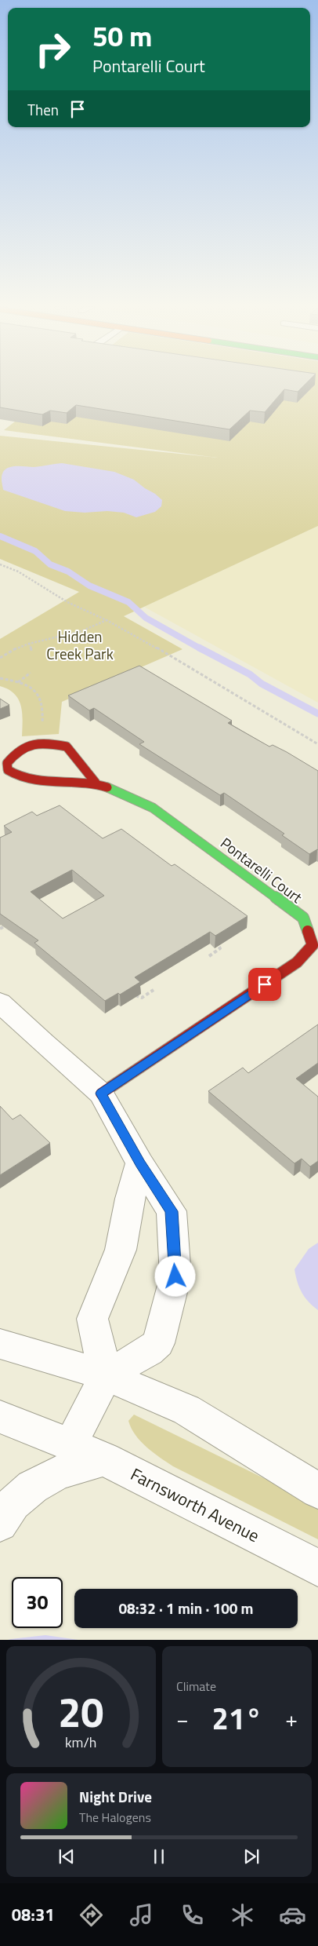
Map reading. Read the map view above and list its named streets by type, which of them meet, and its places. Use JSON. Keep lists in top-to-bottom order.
{
  "streets": {
    "main road": ["Pontarelli Court"],
    "street": ["Farnsworth Avenue"]
  },
  "parks": ["Hidden Creek Park"],
  "page": {
    "turn": ["50 m", "Pontarelli Court"],
    "then": "Then",
    "limit": "30",
    "trip": "08:32 · 1 min · 100 m",
    "tile": "Climate",
    "heat": ["−", "21°", "+"],
    "song": ["Night Drive", "The Halogens"],
    "tabs": "08:31",
    "gauge": ["20", "km/h"]
  }
}
